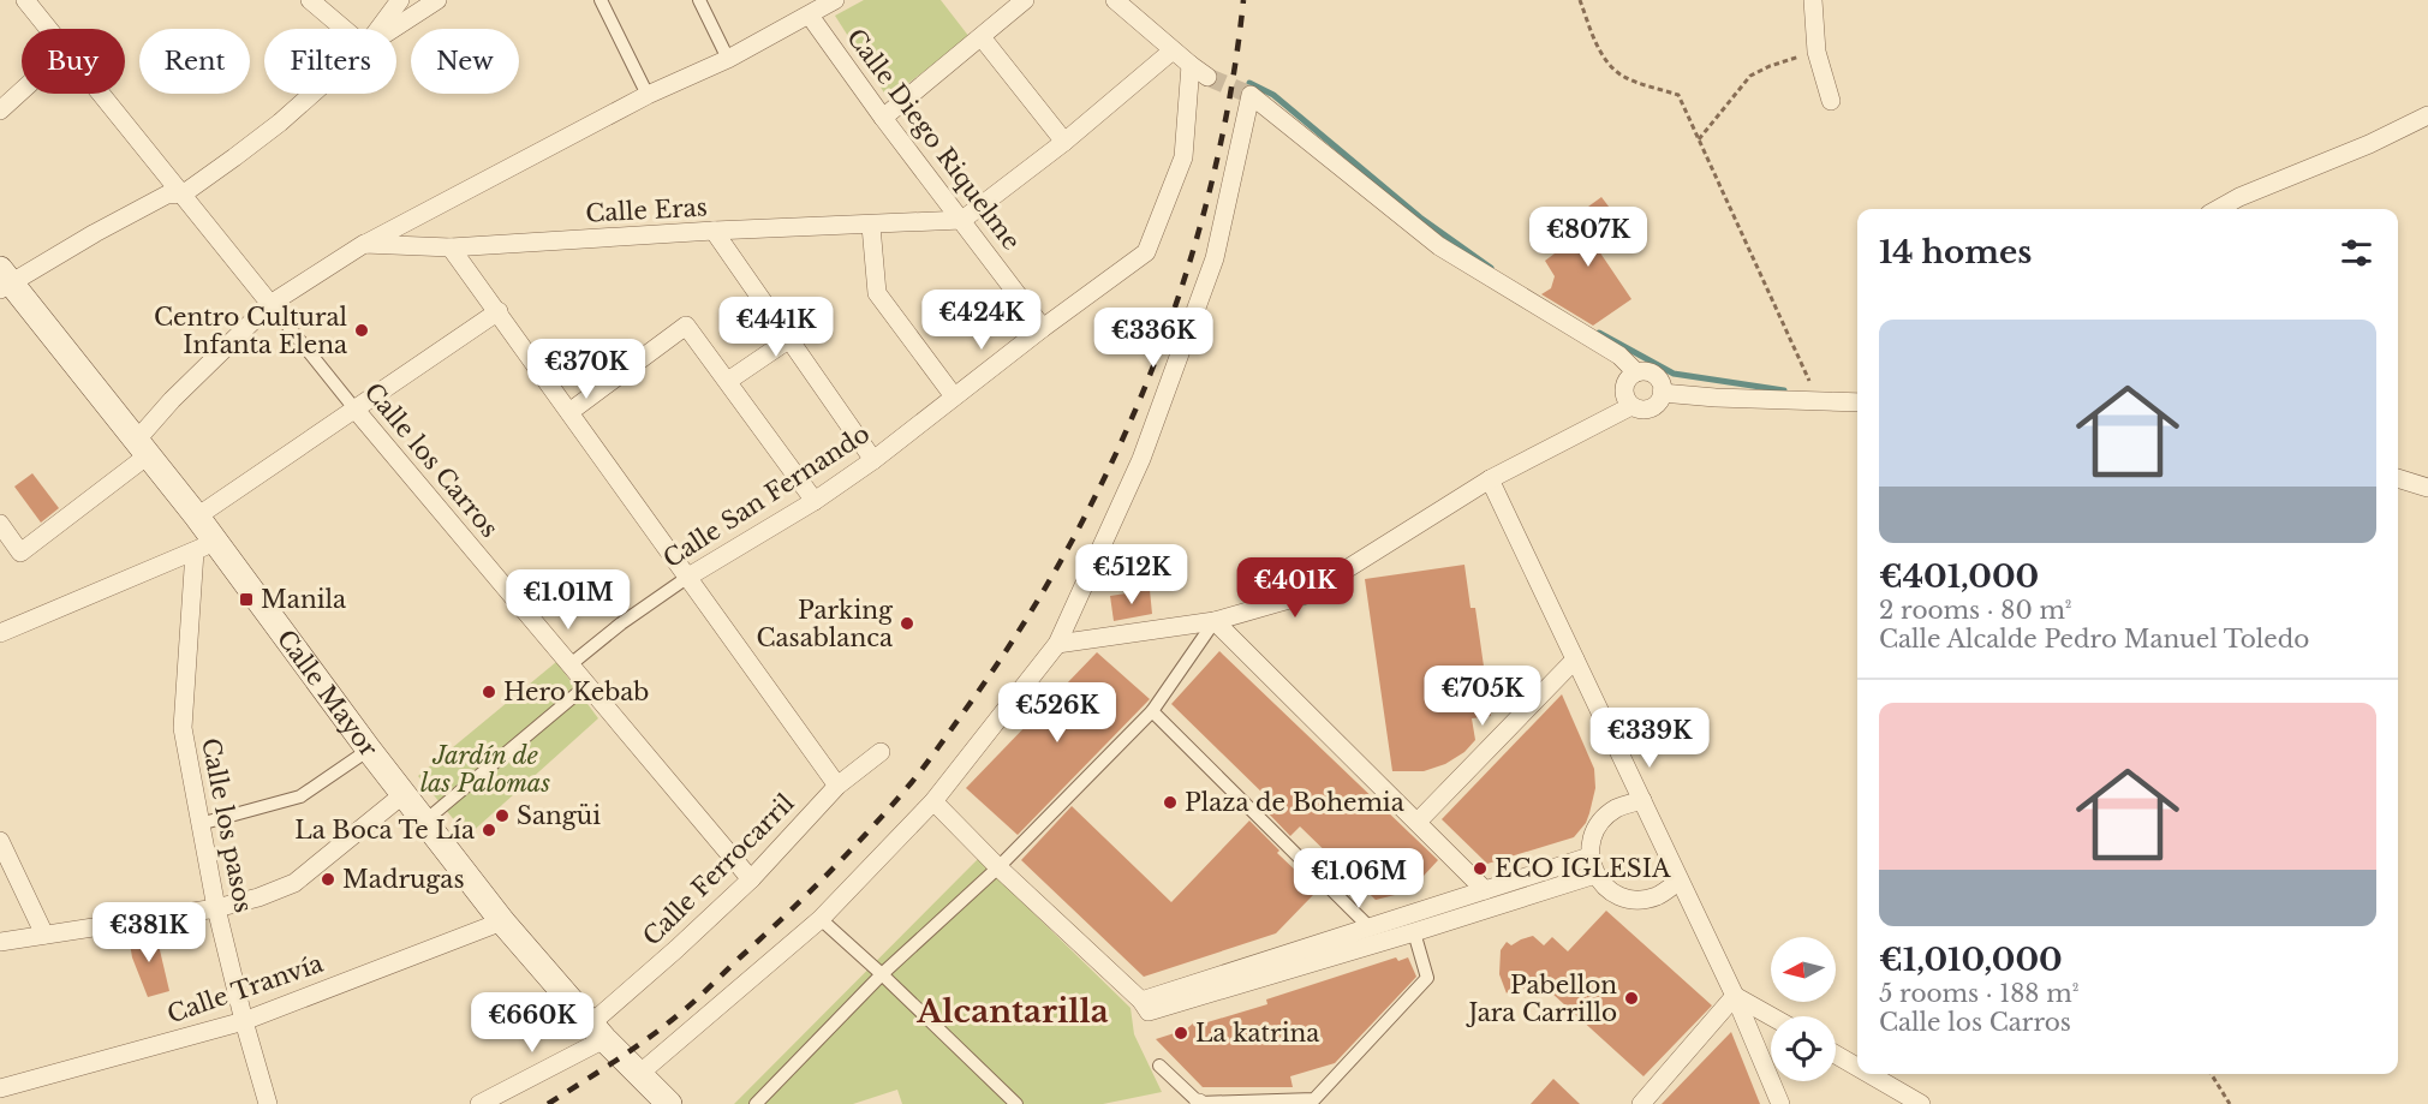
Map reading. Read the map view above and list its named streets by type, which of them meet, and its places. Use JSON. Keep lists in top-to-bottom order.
{
  "streets": {
    "main road": ["Calle Mayor"],
    "street": [
      "Calle Diego Riquelme",
      "Calle Eras",
      "Calle los Carros",
      "Calle San Fernando",
      "Calle los pasos",
      "Calle Ferrocarril",
      "Calle Tranvía"
    ]
  },
  "crossings": [
    ["Calle Diego Riquelme", "Calle Eras"],
    ["Calle Diego Riquelme", "Calle San Fernando"],
    ["Calle los Carros", "Calle San Fernando"],
    ["Calle los Carros", "Calle Ferrocarril"],
    ["Calle Mayor", "Calle los pasos"],
    ["Calle Mayor", "Calle Ferrocarril"],
    ["Calle Mayor", "Calle Tranvía"],
    ["Calle los pasos", "Calle Tranvía"]
  ],
  "districts": ["Alcantarilla"],
  "parks": ["Jardín de las Palomas"],
  "places": {
    "other": [
      "Centro Cultural Infanta Elena",
      "Parking Casablanca",
      "Hero Kebab",
      "Plaza de Bohemia",
      "Sangüi",
      "La Boca Te Lía",
      "ECO IGLESIA",
      "Madrugas",
      "Pabellon Jara Carrillo",
      "La katrina"
    ],
    "transit": ["Manila"]
  },
  "north": "left",
  "page": {
    "chip": [
      "Buy",
      "Rent",
      "Filters",
      "New"
    ],
    "price": [
      "€807K",
      "€424K",
      "€441K",
      "€336K",
      "€370K",
      "€512K",
      "€401K",
      "€1.01M",
      "€705K",
      "€526K",
      "€339K",
      "€1.06M",
      "€381K",
      "€660K"
    ],
    "heading": "14 homes",
    "list": [
      {
        "name": "€401,000",
        "note": "2 rooms · 80 m² · Calle Alcalde Pedro Manuel Toledo"
      },
      {
        "name": "€1,010,000",
        "note": "5 rooms · 188 m² · Calle los Carros"
      }
    ]
  }
}
